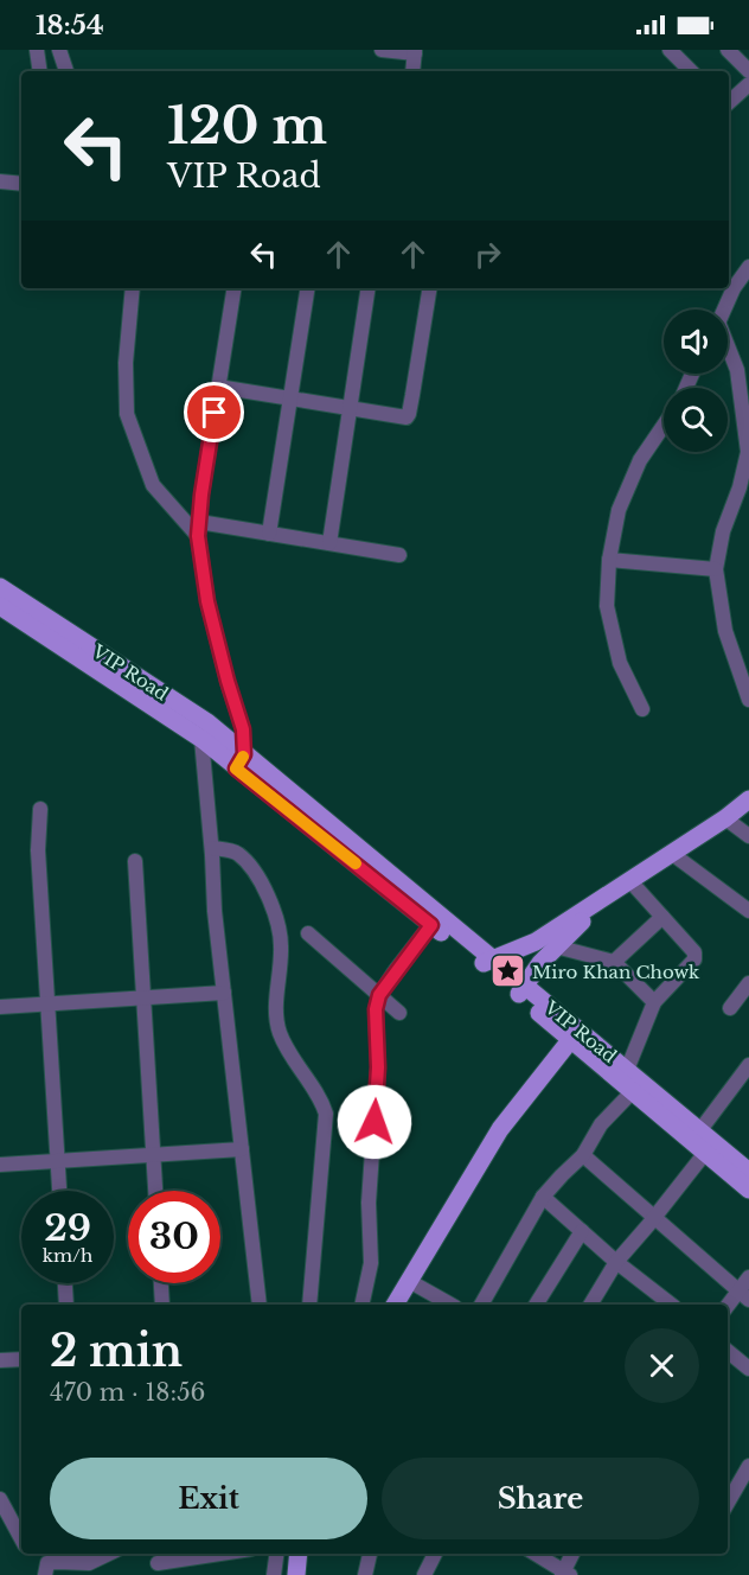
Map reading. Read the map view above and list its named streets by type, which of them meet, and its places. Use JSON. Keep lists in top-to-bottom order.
{
  "streets": {
    "main road": ["VIP Road"]
  },
  "places": {
    "place": ["Miro Khan Chowk"]
  },
  "page": {
    "status": "18:54",
    "turn": ["120 m", "VIP Road"],
    "speed": "29 km/h",
    "limit": "30",
    "heading": ["2 min", "470 m · 18:56"],
    "buttons": ["Exit", "Share"]
  }
}
